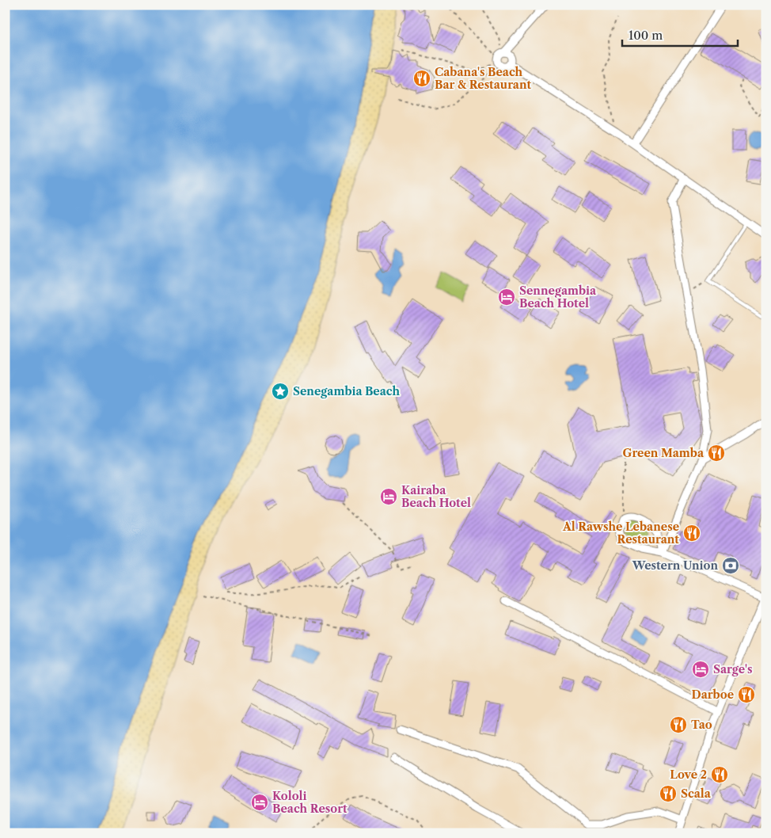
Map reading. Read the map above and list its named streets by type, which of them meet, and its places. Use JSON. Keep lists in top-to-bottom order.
{
  "places": {
    "restaurant": [
      "Cabana's Beach Bar & Restaurant",
      "Green Mamba",
      "Al Rawshe Lebanese Restaurant",
      "Darboe",
      "Tao",
      "Love 2",
      "Scala"
    ],
    "hotel": [
      "Sennegambia Beach Hotel",
      "Kairaba Beach Hotel",
      "Sarge's",
      "Kololi Beach Resort"
    ],
    "place": ["Senegambia Beach"],
    "bank": ["Western Union"]
  },
  "scale_bar": "100 m"
}
